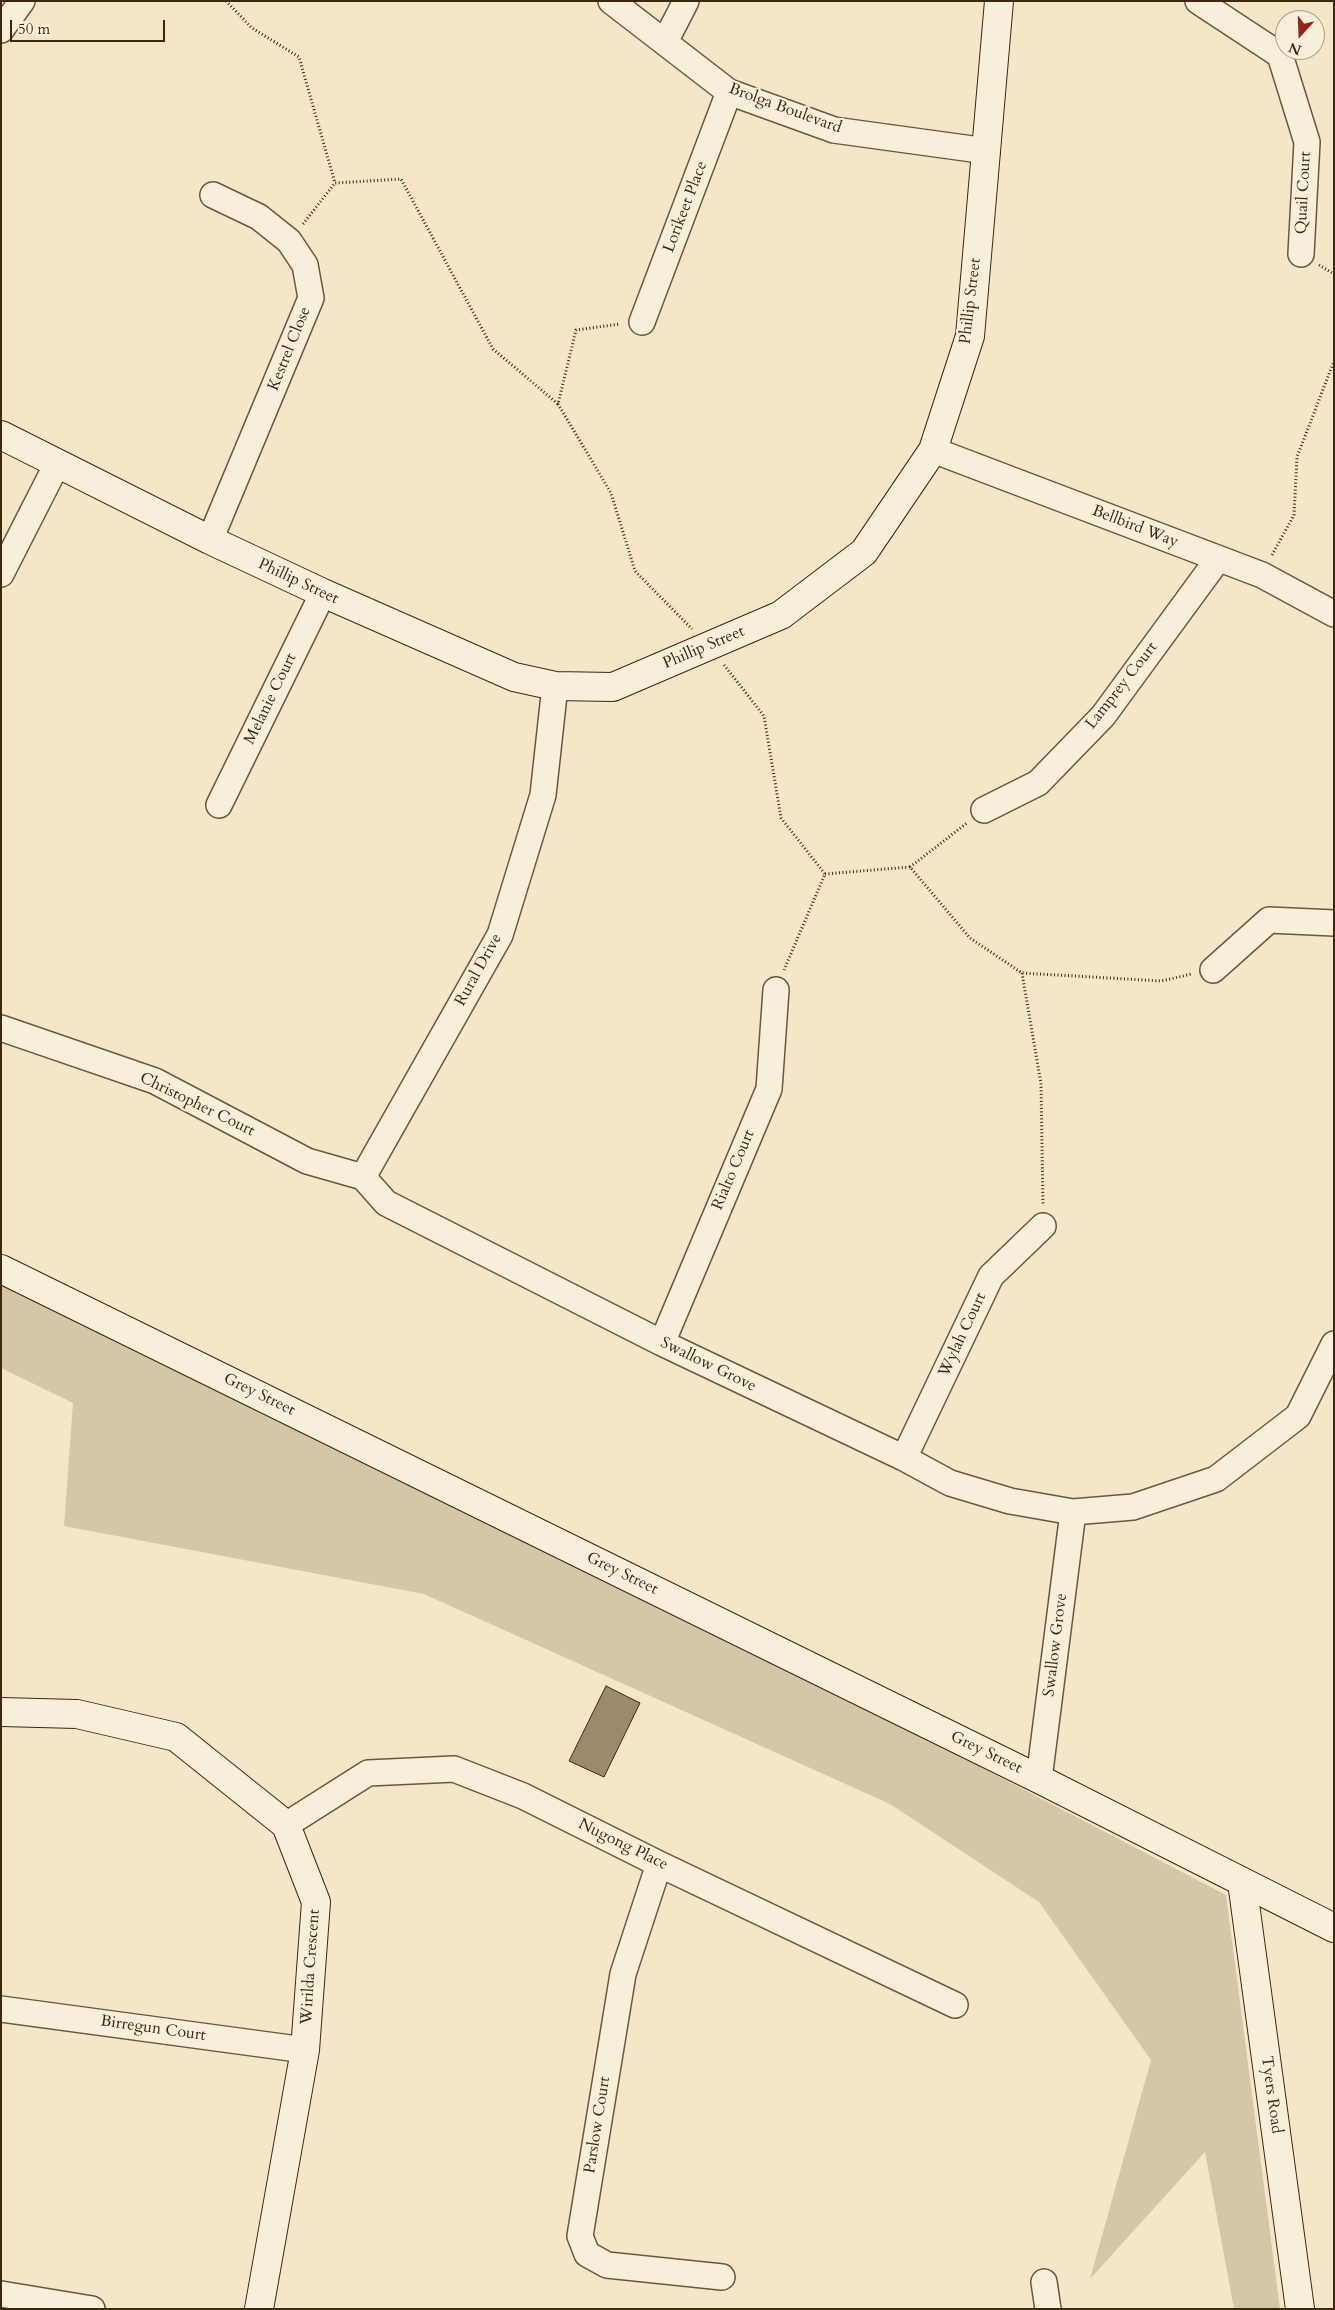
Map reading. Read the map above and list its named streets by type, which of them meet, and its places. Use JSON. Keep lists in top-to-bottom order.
{
  "streets": {
    "street": [
      "Brolga Boulevard",
      "Quail Court",
      "Lorikeet Place",
      "Phillip Street",
      "Kestrel Close",
      "Bellbird Way",
      "Lamprey Court",
      "Melanie Court",
      "Rural Drive",
      "Christopher Court",
      "Rialto Court",
      "Wylah Court",
      "Swallow Grove",
      "Grey Street",
      "Nugong Place",
      "Wirilda Crescent",
      "Birregun Court",
      "Tyers Road",
      "Parslow Court"
    ]
  },
  "crossings": [
    ["Brolga Boulevard", "Lorikeet Place"],
    ["Brolga Boulevard", "Phillip Street"],
    ["Phillip Street", "Kestrel Close"],
    ["Phillip Street", "Bellbird Way"],
    ["Phillip Street", "Melanie Court"],
    ["Phillip Street", "Rural Drive"],
    ["Bellbird Way", "Lamprey Court"],
    ["Rural Drive", "Christopher Court"],
    ["Rural Drive", "Swallow Grove"],
    ["Christopher Court", "Swallow Grove"],
    ["Rialto Court", "Swallow Grove"],
    ["Wylah Court", "Swallow Grove"],
    ["Swallow Grove", "Grey Street"],
    ["Grey Street", "Tyers Road"],
    ["Nugong Place", "Wirilda Crescent"],
    ["Nugong Place", "Parslow Court"],
    ["Wirilda Crescent", "Birregun Court"]
  ],
  "scale_bar": "50 m",
  "north": "bottom"
}
